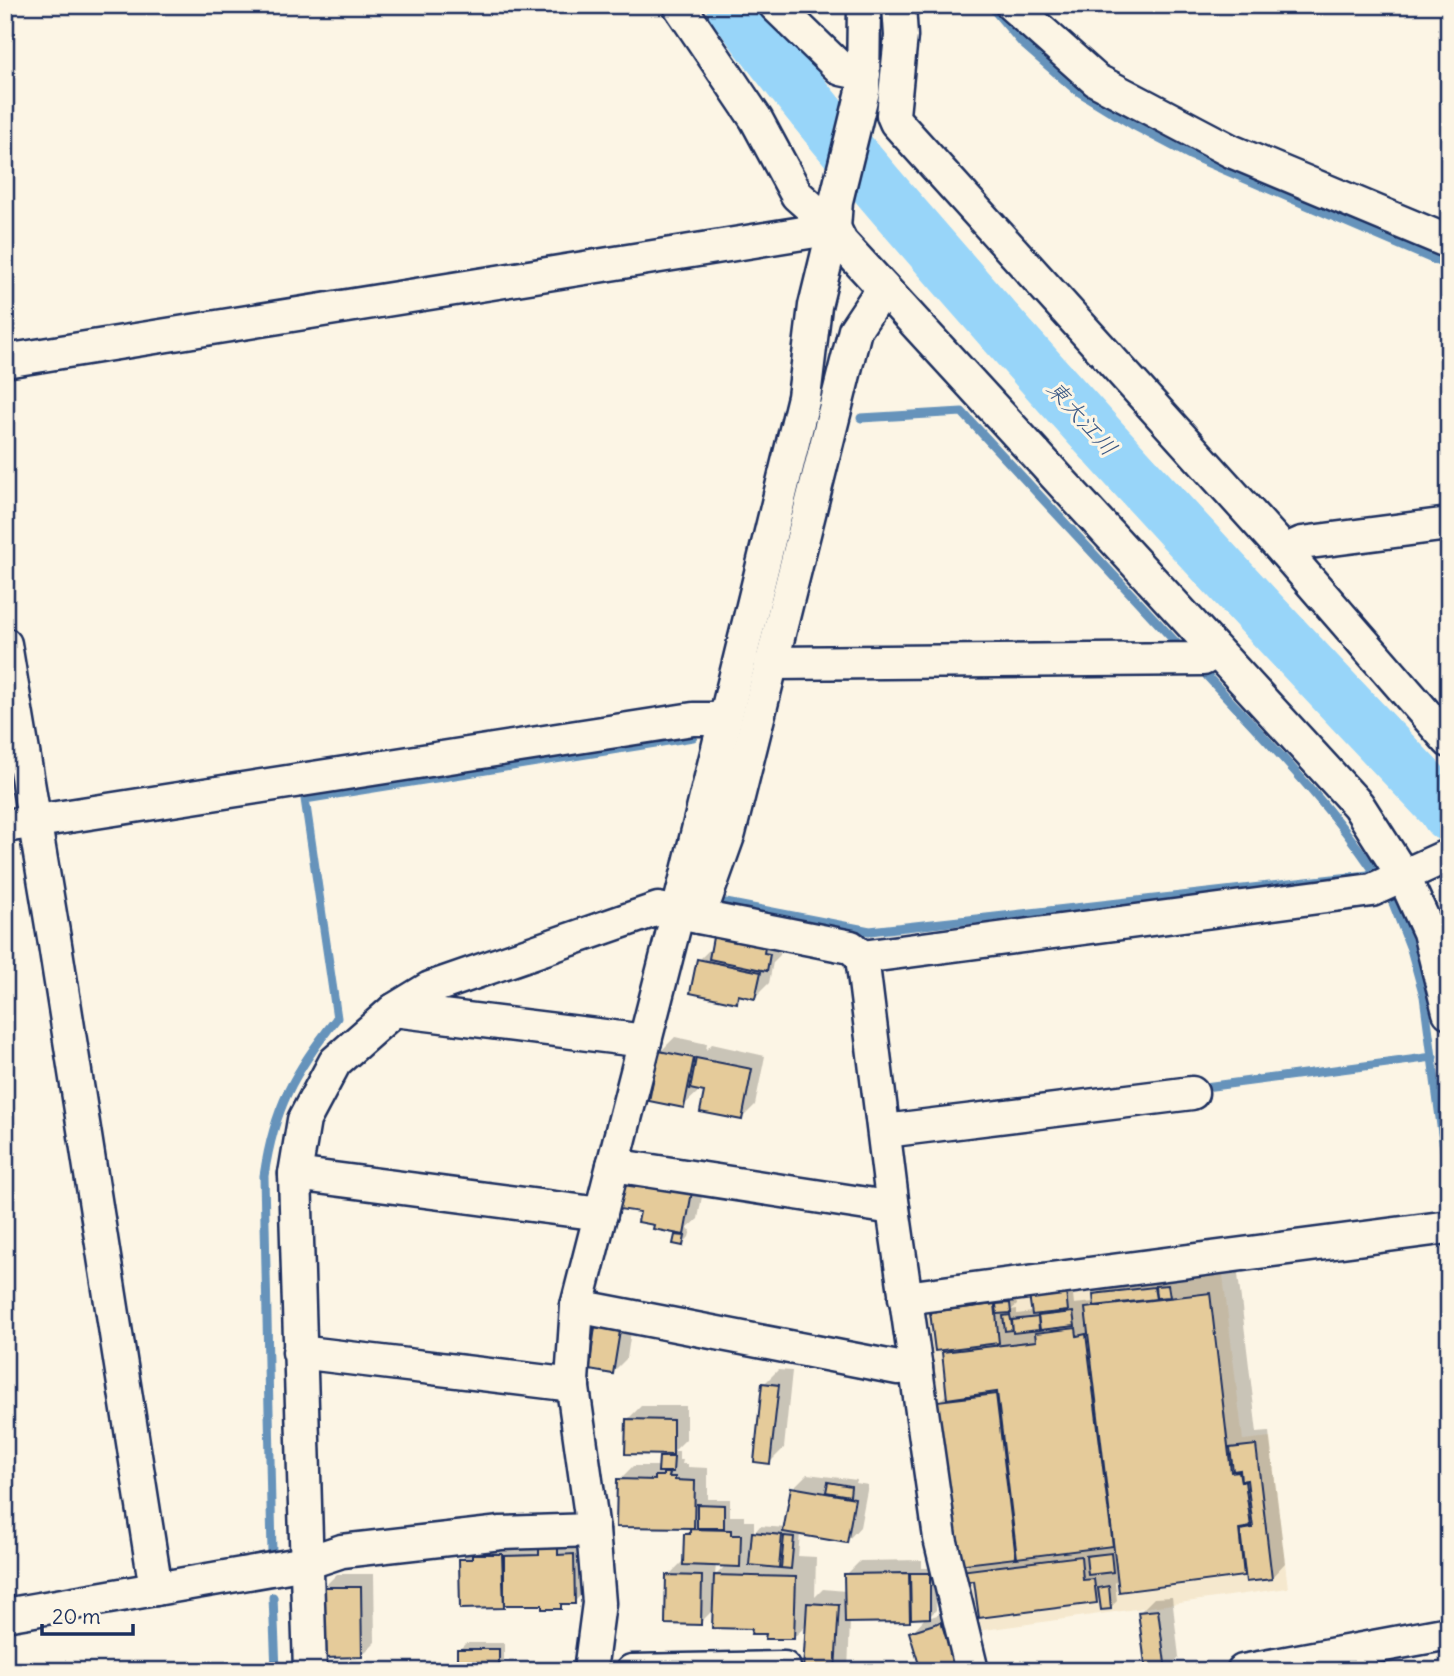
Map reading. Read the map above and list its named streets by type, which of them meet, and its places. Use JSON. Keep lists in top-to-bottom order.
{
  "water": ["東大江川"],
  "scale_bar": "20 m"
}
